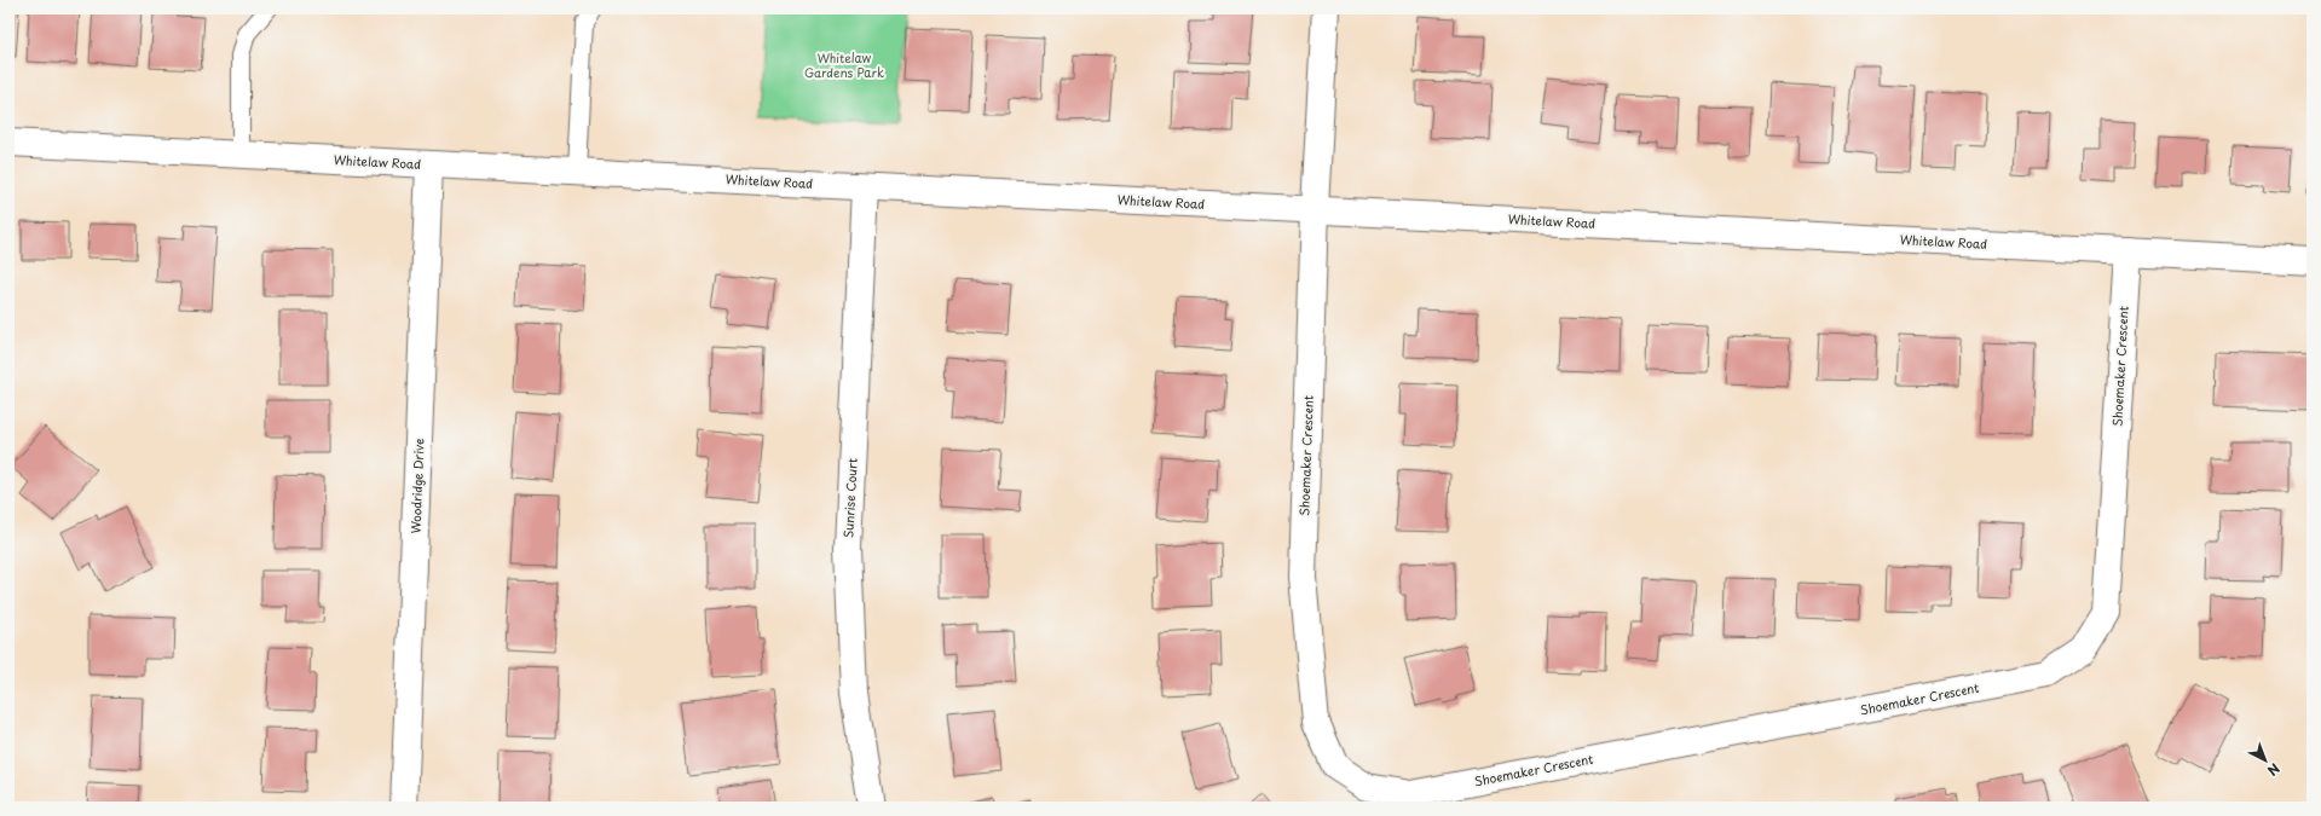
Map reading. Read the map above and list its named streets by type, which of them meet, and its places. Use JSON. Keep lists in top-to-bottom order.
{
  "streets": {
    "street": [
      "Whitelaw Road",
      "Shoemaker Crescent",
      "Woodridge Drive",
      "Sunrise Court"
    ]
  },
  "crossings": [
    ["Whitelaw Road", "Shoemaker Crescent"],
    ["Whitelaw Road", "Woodridge Drive"],
    ["Whitelaw Road", "Sunrise Court"]
  ],
  "parks": ["Whitelaw Gardens Park"],
  "north": "bottom right"
}
